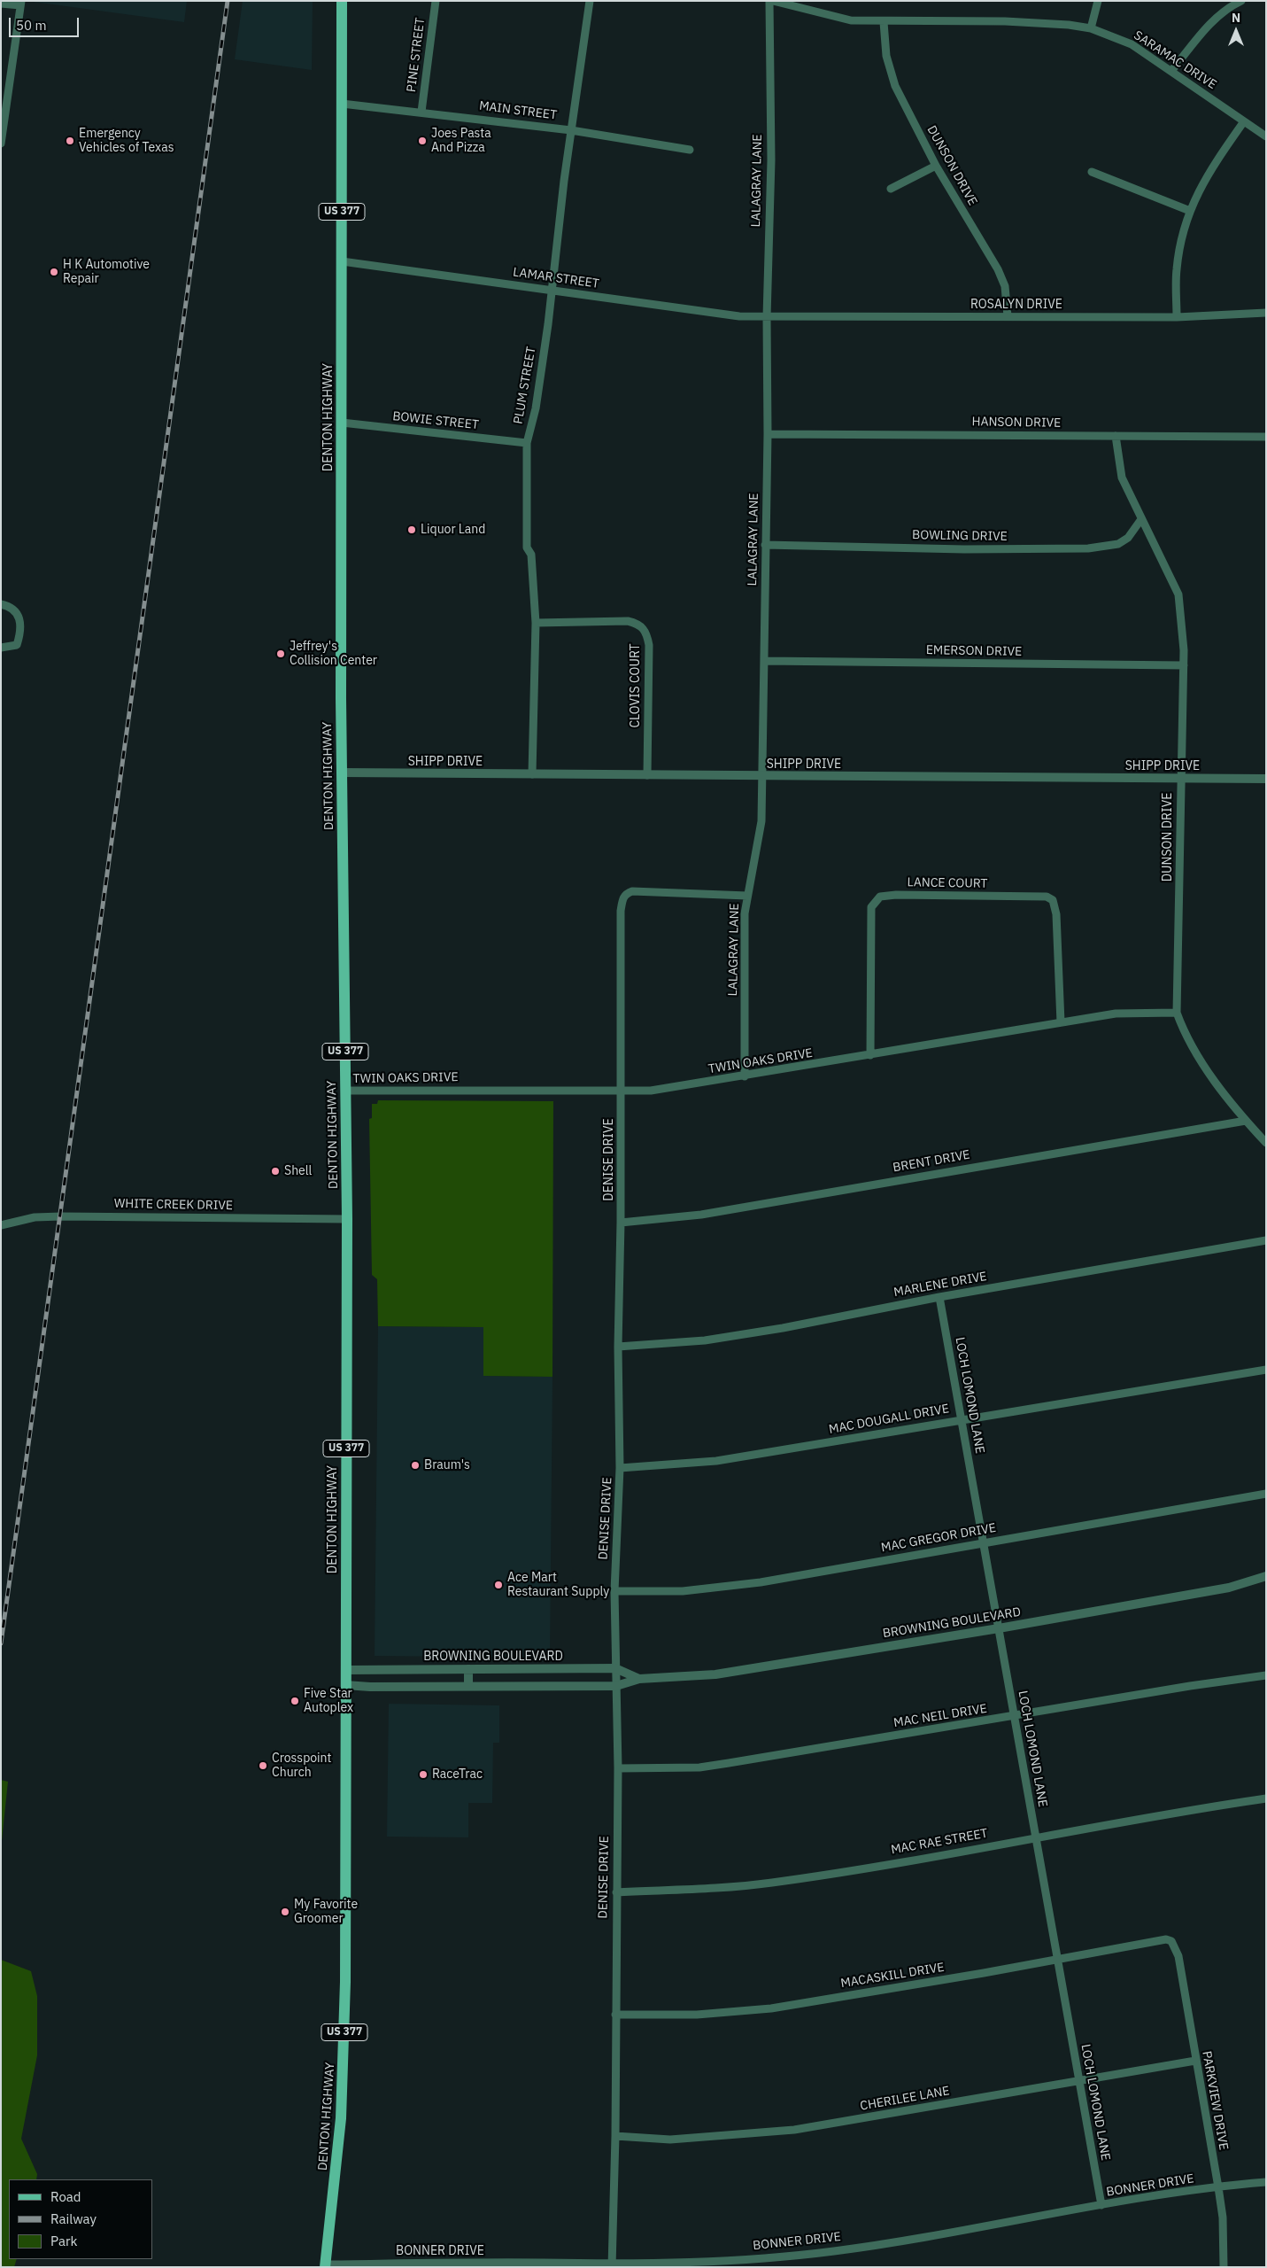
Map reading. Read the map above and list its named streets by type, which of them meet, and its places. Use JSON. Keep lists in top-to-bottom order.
{
  "streets": {
    "main road": ["US 377", "DENTON HIGHWAY"],
    "street": [
      "PINE STREET",
      "SARAMAC DRIVE",
      "MAIN STREET",
      "DUNSON DRIVE",
      "LALAGRAY LANE",
      "LAMAR STREET",
      "ROSALYN DRIVE",
      "PLUM STREET",
      "BOWIE STREET",
      "HANSON DRIVE",
      "BOWLING DRIVE",
      "EMERSON DRIVE",
      "CLOVIS COURT",
      "SHIPP DRIVE",
      "LANCE COURT",
      "TWIN OAKS DRIVE",
      "DENISE DRIVE",
      "BRENT DRIVE",
      "WHITE CREEK DRIVE",
      "MARLENE DRIVE",
      "LOCH LOMOND LANE",
      "MAC DOUGALL DRIVE",
      "MAC GREGOR DRIVE",
      "BROWNING BOULEVARD",
      "MAC NEIL DRIVE",
      "MAC RAE STREET",
      "MACASKILL DRIVE",
      "CHERILEE LANE",
      "PARKVIEW DRIVE",
      "BONNER DRIVE"
    ]
  },
  "crossings": [
    ["PINE STREET", "MAIN STREET"],
    ["SARAMAC DRIVE", "DUNSON DRIVE"],
    ["SARAMAC DRIVE", "LALAGRAY LANE"],
    ["MAIN STREET", "PLUM STREET"],
    ["MAIN STREET", "DENTON HIGHWAY"],
    ["DUNSON DRIVE", "ROSALYN DRIVE"],
    ["DUNSON DRIVE", "HANSON DRIVE"],
    ["DUNSON DRIVE", "BOWLING DRIVE"],
    ["DUNSON DRIVE", "EMERSON DRIVE"],
    ["DUNSON DRIVE", "SHIPP DRIVE"],
    ["DUNSON DRIVE", "TWIN OAKS DRIVE"],
    ["DUNSON DRIVE", "BRENT DRIVE"],
    ["LALAGRAY LANE", "LAMAR STREET"],
    ["LALAGRAY LANE", "ROSALYN DRIVE"],
    ["LALAGRAY LANE", "HANSON DRIVE"],
    ["LALAGRAY LANE", "BOWLING DRIVE"],
    ["LALAGRAY LANE", "EMERSON DRIVE"],
    ["LALAGRAY LANE", "SHIPP DRIVE"],
    ["LALAGRAY LANE", "TWIN OAKS DRIVE"],
    ["LALAGRAY LANE", "DENISE DRIVE"],
    ["LAMAR STREET", "ROSALYN DRIVE"],
    ["LAMAR STREET", "PLUM STREET"],
    ["LAMAR STREET", "DENTON HIGHWAY"],
    ["PLUM STREET", "BOWIE STREET"],
    ["PLUM STREET", "CLOVIS COURT"],
    ["PLUM STREET", "SHIPP DRIVE"],
    ["DENTON HIGHWAY", "BOWIE STREET"],
    ["DENTON HIGHWAY", "SHIPP DRIVE"],
    ["DENTON HIGHWAY", "TWIN OAKS DRIVE"],
    ["DENTON HIGHWAY", "WHITE CREEK DRIVE"],
    ["DENTON HIGHWAY", "BROWNING BOULEVARD"],
    ["DENTON HIGHWAY", "BONNER DRIVE"],
    ["CLOVIS COURT", "SHIPP DRIVE"],
    ["LANCE COURT", "TWIN OAKS DRIVE"],
    ["TWIN OAKS DRIVE", "DENISE DRIVE"],
    ["DENISE DRIVE", "BRENT DRIVE"],
    ["DENISE DRIVE", "MARLENE DRIVE"],
    ["DENISE DRIVE", "MAC DOUGALL DRIVE"],
    ["DENISE DRIVE", "MAC GREGOR DRIVE"],
    ["DENISE DRIVE", "BROWNING BOULEVARD"],
    ["DENISE DRIVE", "MAC NEIL DRIVE"],
    ["DENISE DRIVE", "MAC RAE STREET"],
    ["DENISE DRIVE", "MACASKILL DRIVE"],
    ["DENISE DRIVE", "CHERILEE LANE"],
    ["DENISE DRIVE", "BONNER DRIVE"],
    ["MARLENE DRIVE", "LOCH LOMOND LANE"],
    ["LOCH LOMOND LANE", "MAC DOUGALL DRIVE"],
    ["LOCH LOMOND LANE", "MAC GREGOR DRIVE"],
    ["LOCH LOMOND LANE", "BROWNING BOULEVARD"],
    ["LOCH LOMOND LANE", "MAC NEIL DRIVE"],
    ["LOCH LOMOND LANE", "MAC RAE STREET"],
    ["LOCH LOMOND LANE", "MACASKILL DRIVE"],
    ["LOCH LOMOND LANE", "CHERILEE LANE"],
    ["LOCH LOMOND LANE", "BONNER DRIVE"],
    ["MACASKILL DRIVE", "PARKVIEW DRIVE"],
    ["CHERILEE LANE", "PARKVIEW DRIVE"],
    ["PARKVIEW DRIVE", "BONNER DRIVE"]
  ],
  "places": [
    "Emergency Vehicles of Texas",
    "Joes Pasta And Pizza",
    "H K Automotive Repair",
    "Liquor Land",
    "Jeffrey's Collision Center",
    "Shell",
    "Braum's",
    "Ace Mart Restaurant Supply",
    "Five Star Autoplex",
    "Crosspoint Church",
    "RaceTrac",
    "My Favorite Groomer"
  ],
  "legend": ["Road", "Railway", "Park"],
  "scale_bar": "50 m",
  "north": "top"
}
